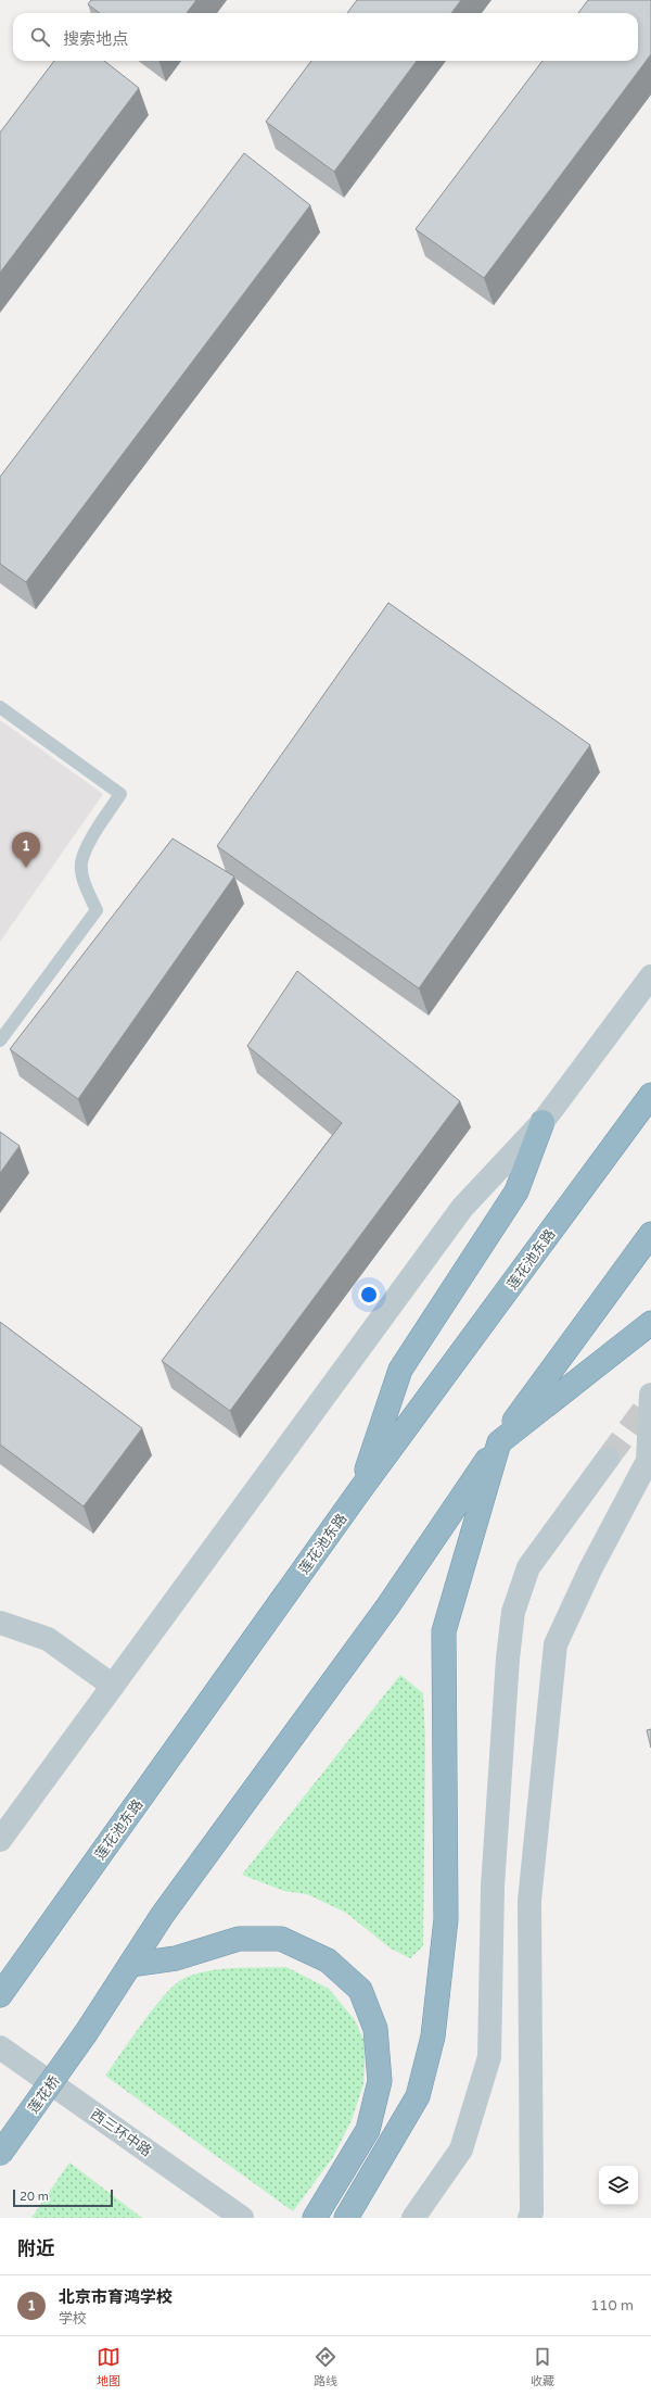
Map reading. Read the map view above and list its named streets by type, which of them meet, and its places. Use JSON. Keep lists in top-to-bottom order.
{
  "streets": {
    "highway": ["莲花池东路", "莲花桥"],
    "street": ["西三环中路"]
  },
  "scale_bar": "20 m",
  "page": {
    "search": "搜索地点",
    "pins": "1",
    "scale": "20 m",
    "heading": "附近",
    "list": [
      {
        "mark": "1",
        "name": "北京市育鸿学校",
        "note": "学校",
        "value": "110 m"
      }
    ],
    "nav": ["地图", "路线", "收藏"]
  }
}
